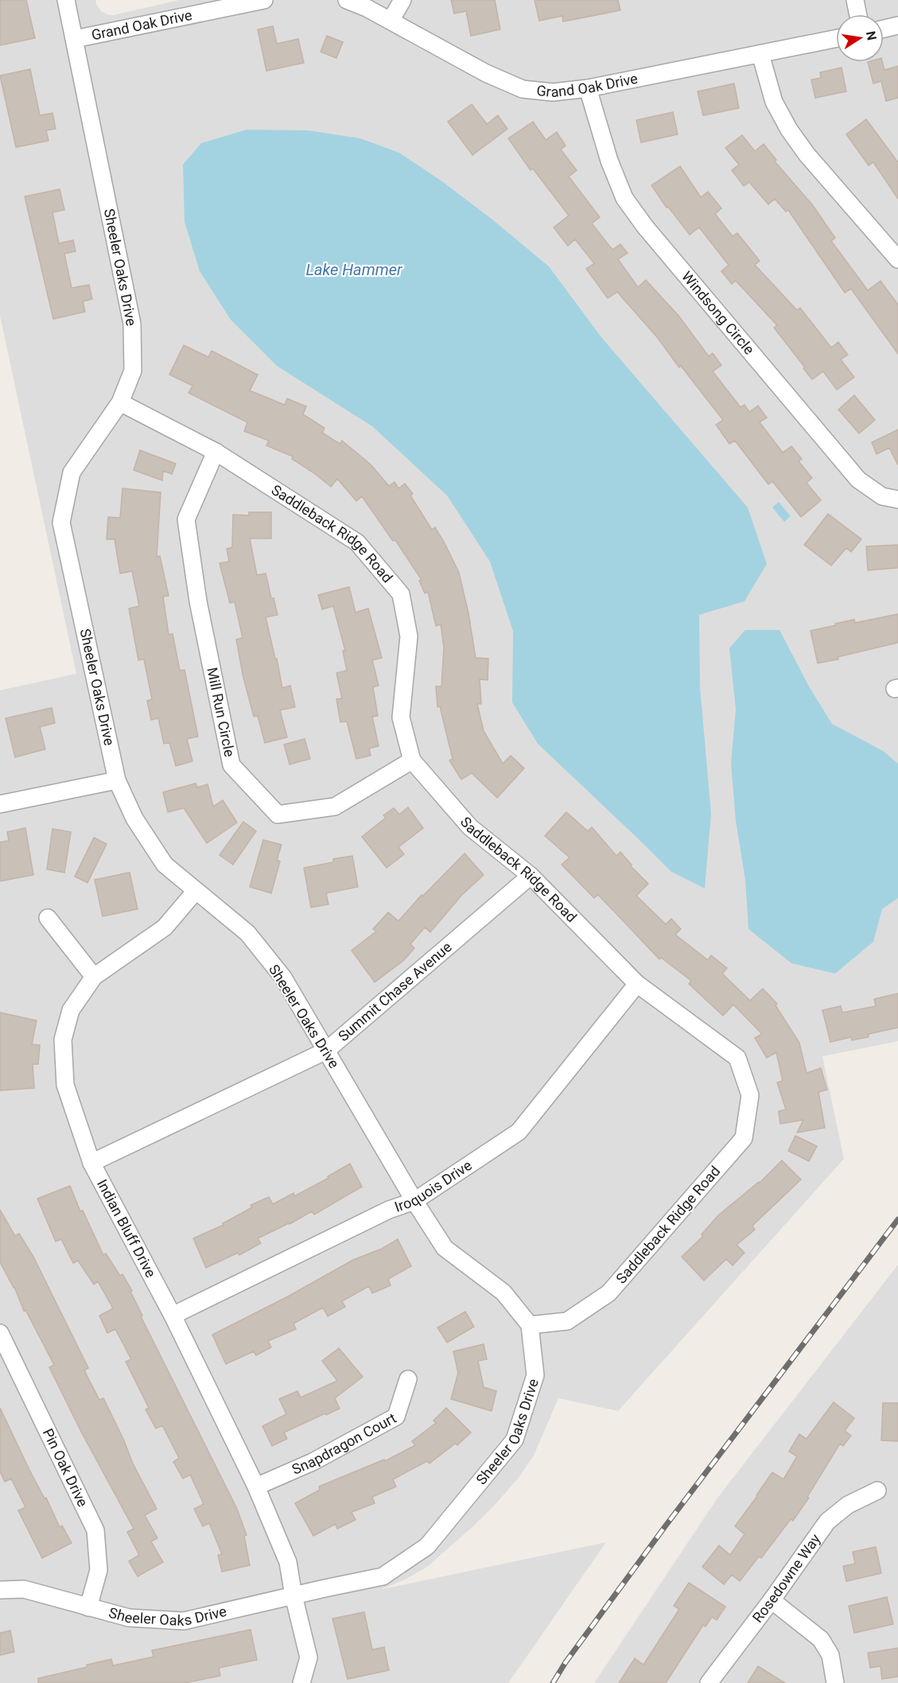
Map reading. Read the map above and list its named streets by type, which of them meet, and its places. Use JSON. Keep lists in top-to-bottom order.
{
  "streets": {
    "street": [
      "Grand Oak Drive",
      "Sheeler Oaks Drive",
      "Windsong Circle",
      "Saddleback Ridge Road",
      "Mill Run Circle",
      "Summit Chase Avenue",
      "Iroquois Drive",
      "Indian Bluff Drive",
      "Snapdragon Court",
      "Pin Oak Drive",
      "Rosedowne Way"
    ]
  },
  "crossings": [
    ["Grand Oak Drive", "Sheeler Oaks Drive"],
    ["Grand Oak Drive", "Windsong Circle"],
    ["Sheeler Oaks Drive", "Saddleback Ridge Road"],
    ["Sheeler Oaks Drive", "Summit Chase Avenue"],
    ["Sheeler Oaks Drive", "Iroquois Drive"],
    ["Sheeler Oaks Drive", "Indian Bluff Drive"],
    ["Sheeler Oaks Drive", "Pin Oak Drive"],
    ["Saddleback Ridge Road", "Mill Run Circle"],
    ["Saddleback Ridge Road", "Summit Chase Avenue"],
    ["Saddleback Ridge Road", "Iroquois Drive"],
    ["Summit Chase Avenue", "Indian Bluff Drive"],
    ["Iroquois Drive", "Indian Bluff Drive"],
    ["Indian Bluff Drive", "Snapdragon Court"]
  ],
  "water": ["Lake Hammer"],
  "north": "right"
}
